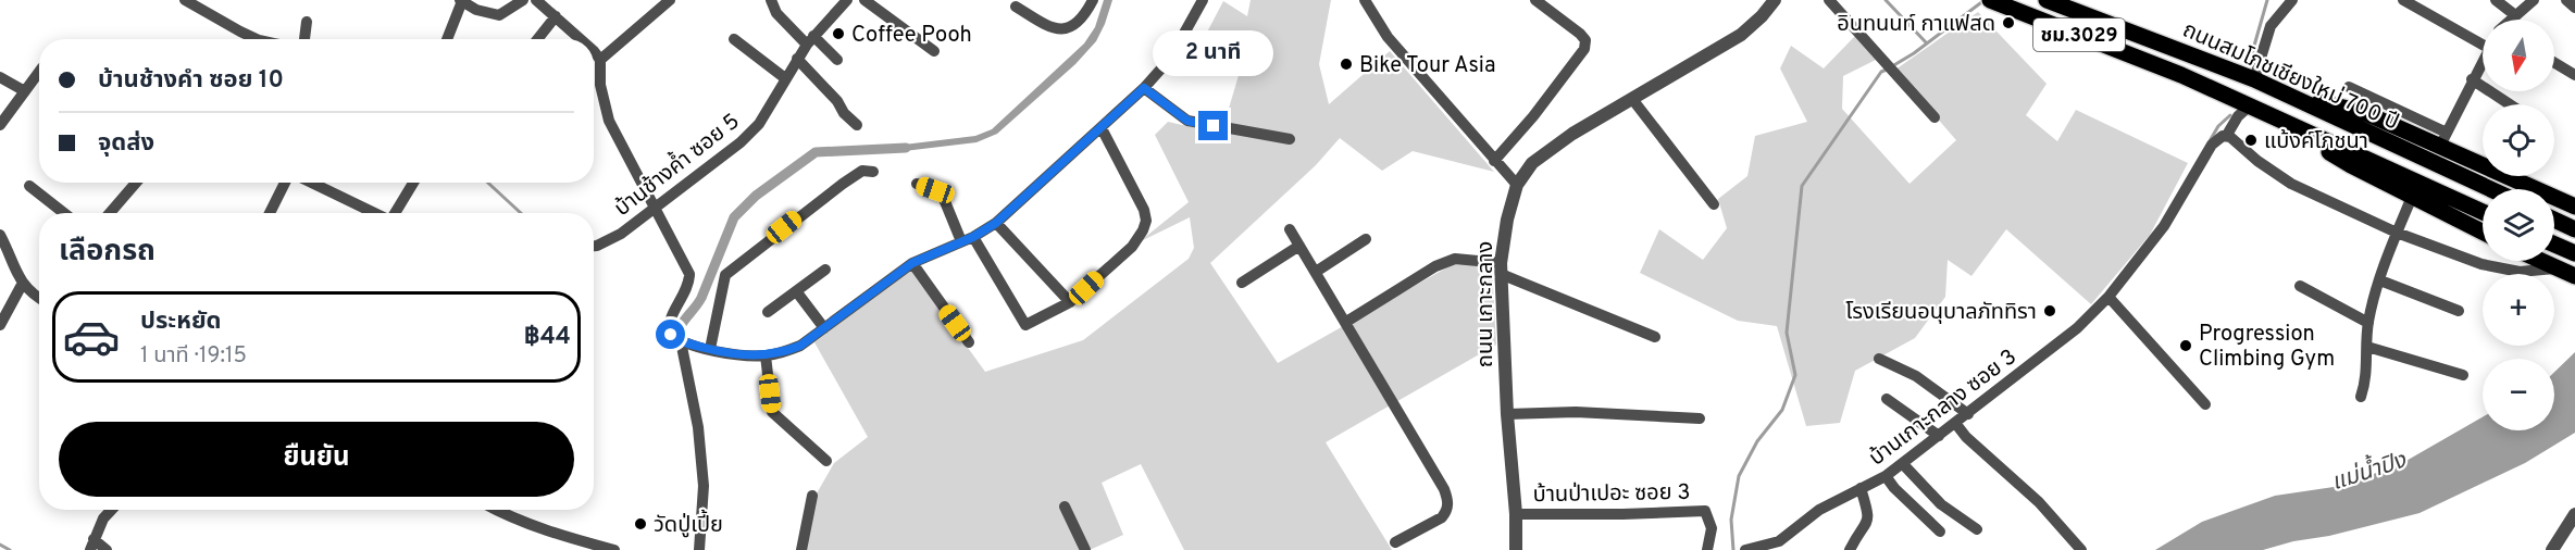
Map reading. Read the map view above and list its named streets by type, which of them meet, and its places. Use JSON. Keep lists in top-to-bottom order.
{
  "streets": {
    "main road": ["ชม.3029", "ถนนสมโภชเชียงใหม่ 700 ปี"],
    "street": [
      "บ้านช้างค้ำ ซอย 5",
      "ถนน เกาะกลาง",
      "บ้านเกาะกลาง ซอย 3",
      "บ้านป่าเปอะ ซอย 3"
    ]
  },
  "crossings": [
    ["ถนนสมโภชเชียงใหม่ 700 ปี", "บ้านเกาะกลาง ซอย 3"],
    ["ถนน เกาะกลาง", "บ้านป่าเปอะ ซอย 3"]
  ],
  "water": ["แม่น้ำปิง"],
  "places": [
    "อินทนนท์ กาแฟสด",
    "Coffee Pooh",
    "Bike Tour Asia",
    "แบ้งค์โภชนา",
    "โรงเรียนอนุบาลภัททิรา",
    "Progression Climbing Gym",
    "วัดปู่เปี้ย"
  ],
  "north": "bottom",
  "page": {
    "map_buttons": ["+", "−"],
    "bubble": "2 นาที",
    "banner": ["บ้านช้างคำ ซอย 10", "จุดส่ง"],
    "heading": "เลือกรถ",
    "list": [
      {
        "name": "ประหยัด",
        "note": "1 นาที · 19:15",
        "value": "฿44"
      }
    ],
    "buttons": "ยืนยัน"
  }
}
